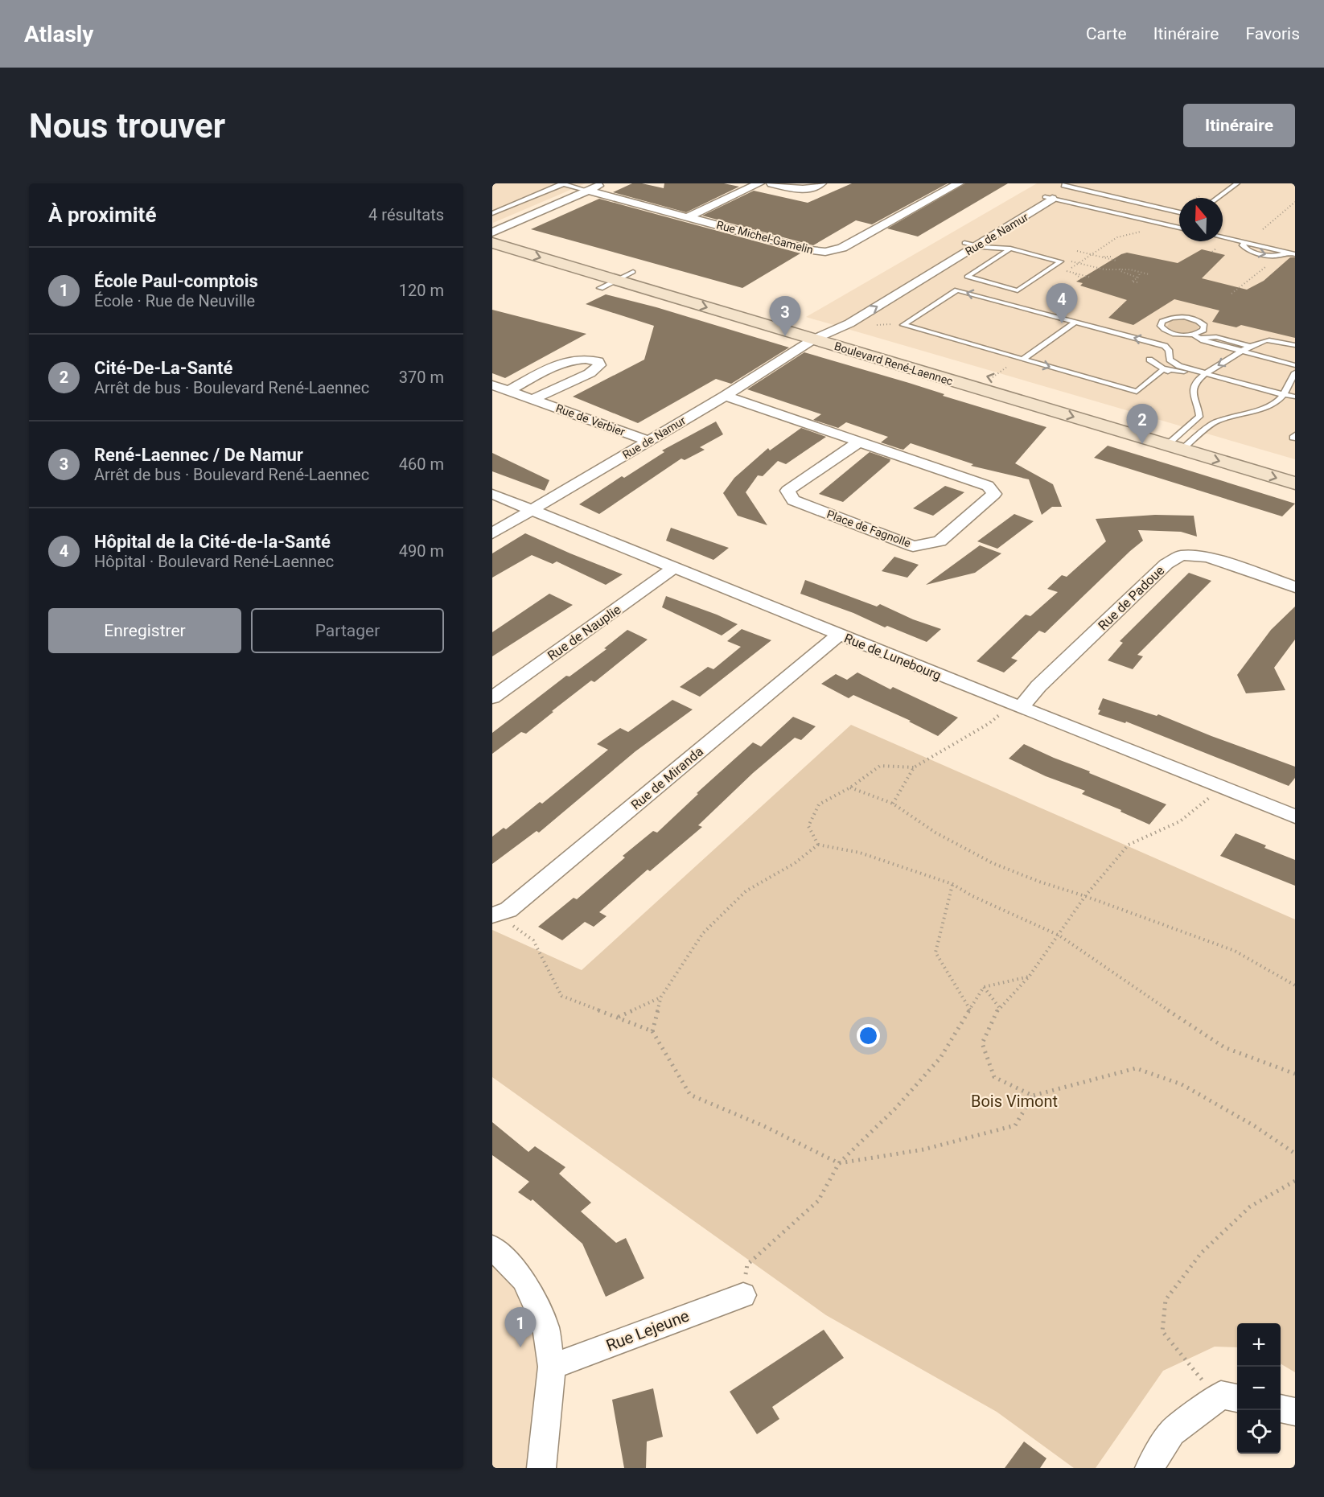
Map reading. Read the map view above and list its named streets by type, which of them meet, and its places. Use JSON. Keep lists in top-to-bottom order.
{
  "streets": {
    "street": [
      "Rue de Namur",
      "Rue Michel-Gamelin",
      "Boulevard René-Laennec",
      "Rue de Verbier",
      "Place de Fagnolle",
      "Rue de Padoue",
      "Rue de Nauplie",
      "Rue de Lunebourg",
      "Rue de Miranda",
      "Rue Lejeune"
    ]
  },
  "crossings": [
    ["Rue de Namur", "Boulevard René-Laennec"],
    ["Rue de Namur", "Rue de Verbier"],
    ["Rue de Namur", "Place de Fagnolle"],
    ["Rue de Namur", "Rue de Lunebourg"],
    ["Rue de Padoue", "Rue de Lunebourg"],
    ["Rue de Nauplie", "Rue de Lunebourg"],
    ["Rue de Lunebourg", "Rue de Miranda"]
  ],
  "parks": ["Bois Vimont"],
  "north": "top",
  "page": {
    "header": "Atlasly",
    "nav": ["Carte", "Itinéraire", "Favoris"],
    "buttons": [
      "Itinéraire",
      ["Enregistrer", "Partager"]
    ],
    "title": "Nous trouver",
    "heading": ["À proximité", "4 résultats"],
    "list": [
      {
        "mark": "1",
        "name": "École Paul-comptois",
        "note": "École · Rue de Neuville",
        "value": "120 m"
      },
      {
        "mark": "2",
        "name": "Cité-De-La-Santé",
        "note": "Arrêt de bus · Boulevard René-Laennec",
        "value": "370 m"
      },
      {
        "mark": "3",
        "name": "René-Laennec / De Namur",
        "note": "Arrêt de bus · Boulevard René-Laennec",
        "value": "460 m"
      },
      {
        "mark": "4",
        "name": "Hôpital de la Cité-de-la-Santé",
        "note": "Hôpital · Boulevard René-Laennec",
        "value": "490 m"
      }
    ],
    "pins": [
      "4",
      "3",
      "2",
      "1"
    ],
    "map_buttons": ["+", "−"]
  }
}
